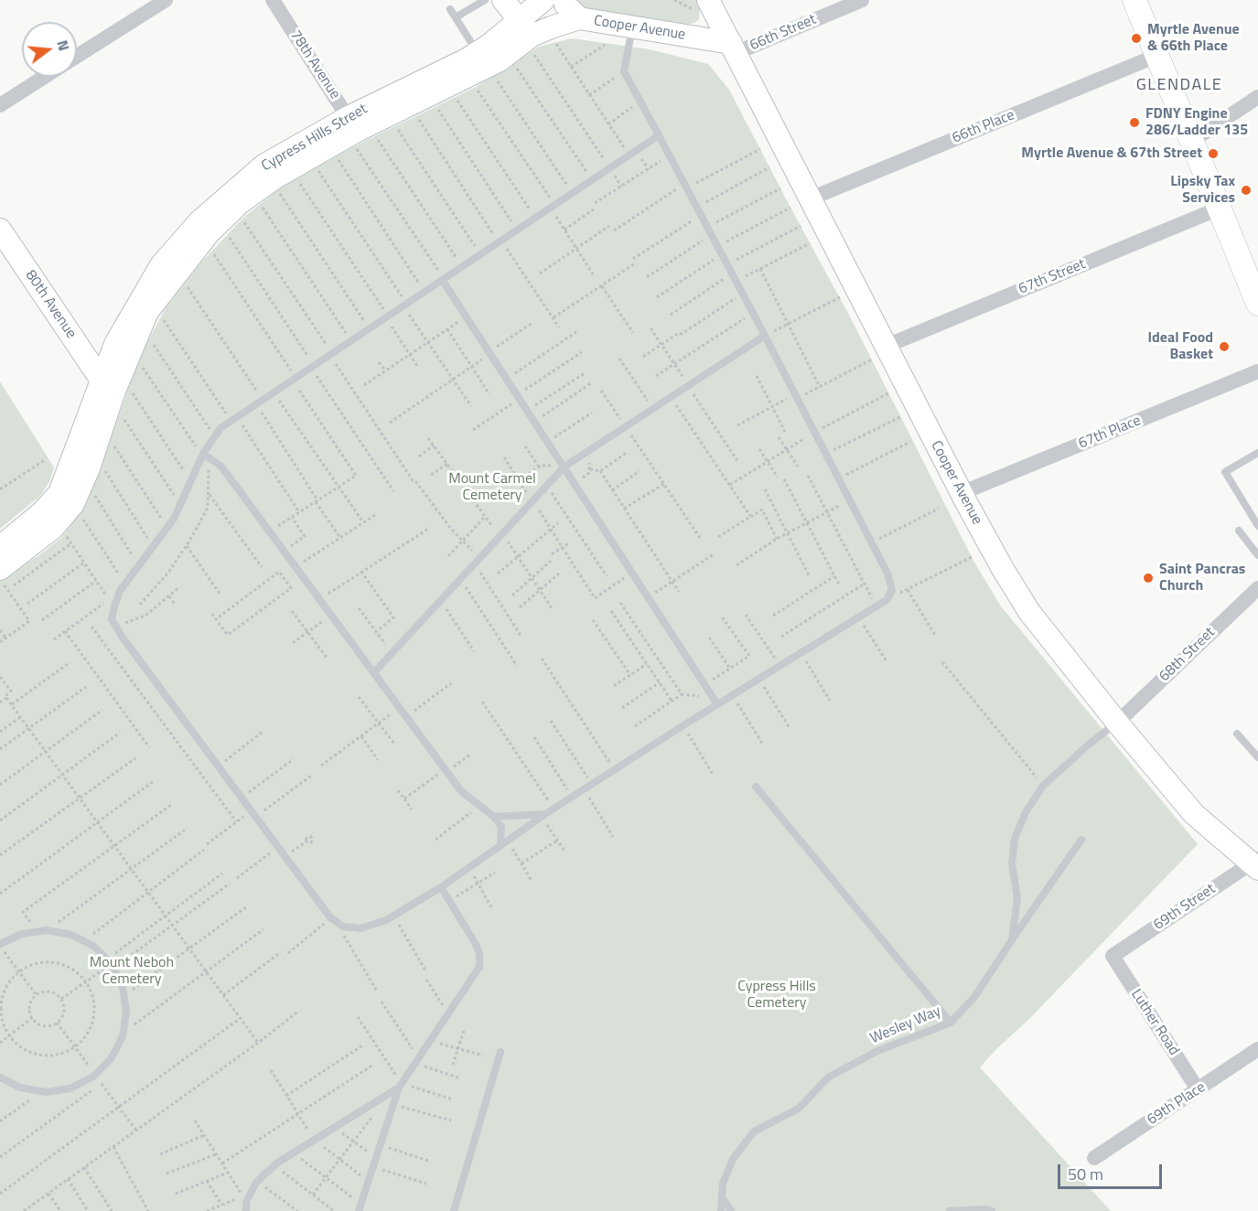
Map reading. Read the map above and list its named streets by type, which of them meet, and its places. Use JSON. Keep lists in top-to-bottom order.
{
  "streets": {
    "street": [
      "Cooper Avenue",
      "66th Street",
      "78th Avenue",
      "66th Place",
      "Cypress Hills Street",
      "67th Street",
      "80th Avenue",
      "67th Place",
      "68th Street",
      "69th Street",
      "Luther Road",
      "69th Place"
    ],
    "lane": ["Wesley Way"]
  },
  "crossings": [
    ["Cooper Avenue", "66th Street"],
    ["Cooper Avenue", "66th Place"],
    ["Cooper Avenue", "Cypress Hills Street"],
    ["Cooper Avenue", "67th Street"],
    ["Cooper Avenue", "67th Place"],
    ["Cooper Avenue", "68th Street"],
    ["Cooper Avenue", "69th Street"],
    ["Cooper Avenue", "Wesley Way"],
    ["78th Avenue", "Cypress Hills Street"],
    ["Cypress Hills Street", "80th Avenue"],
    ["68th Street", "Wesley Way"],
    ["69th Street", "Luther Road"],
    ["Luther Road", "69th Place"]
  ],
  "districts": ["GLENDALE"],
  "parks": ["Mount Carmel Cemetery", "Mount Neboh Cemetery", "Cypress Hills Cemetery"],
  "places": [
    "Myrtle Avenue & 66th Place",
    "FDNY Engine 286/Ladder 135",
    "Myrtle Avenue & 67th Street",
    "Lipsky Tax Services",
    "Ideal Food Basket",
    "Saint Pancras Church"
  ],
  "scale_bar": "50 m",
  "north": "right"
}
